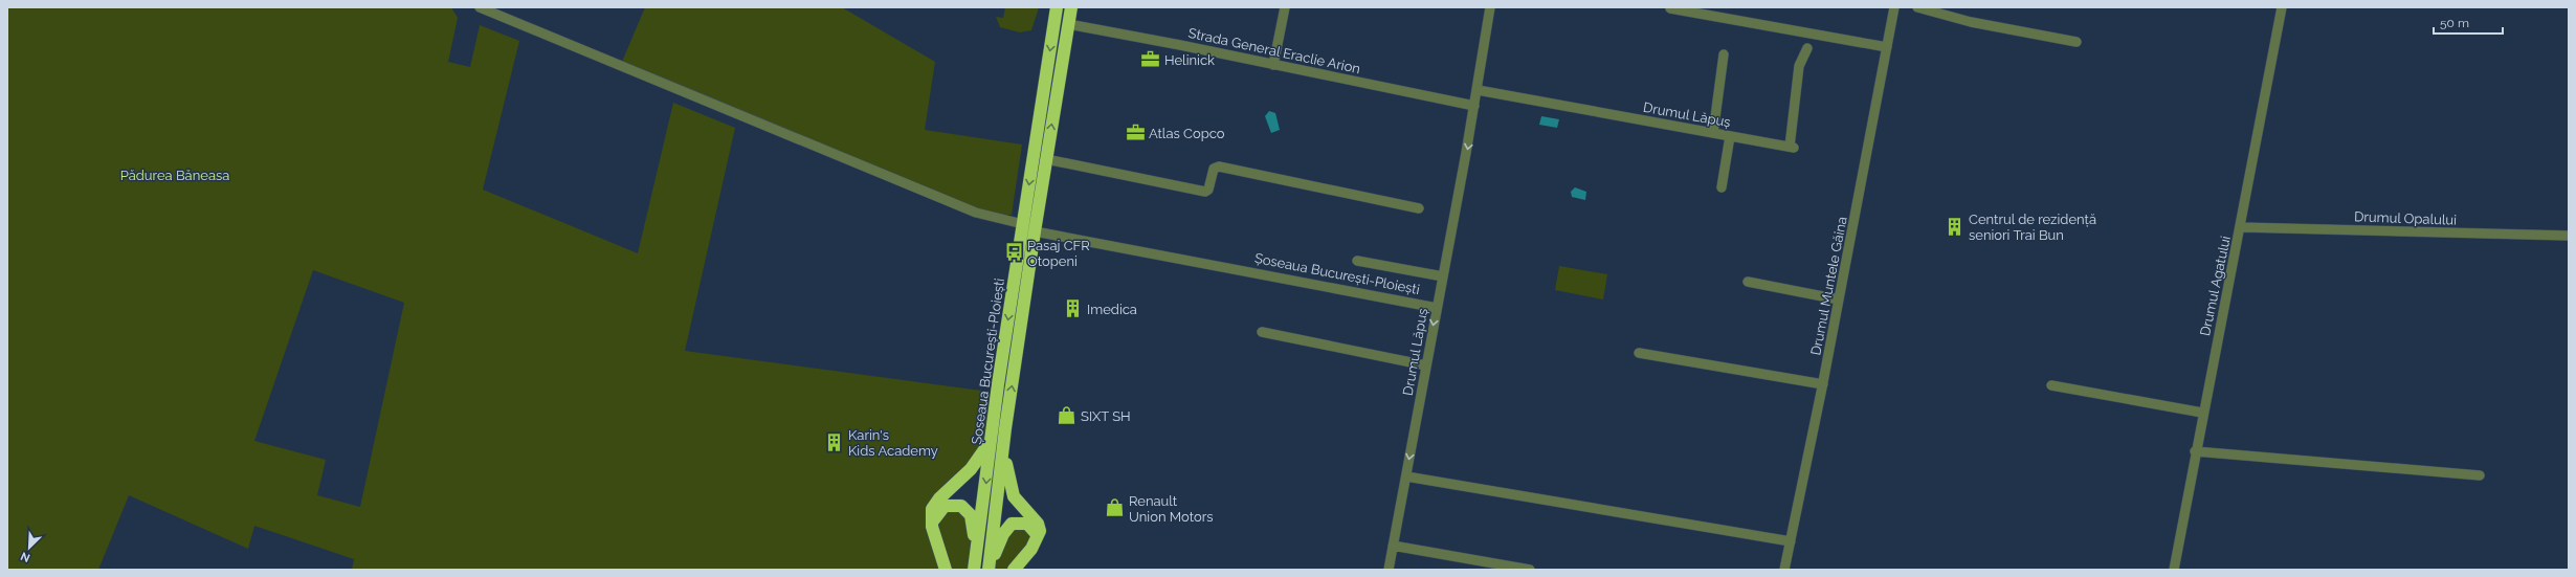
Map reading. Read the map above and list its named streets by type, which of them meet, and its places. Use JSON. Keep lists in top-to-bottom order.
{
  "streets": {
    "highway": ["Șoseaua București-Ploiești"],
    "street": [
      "Strada General Eraclie Arion",
      "Drumul Lăpuș",
      "Drumul Opalului",
      "Drumul Muntele Găina",
      "Drumul Agatului"
    ]
  },
  "crossings": [
    ["Strada General Eraclie Arion", "Drumul Lăpuș"],
    ["Strada General Eraclie Arion", "Șoseaua București-Ploiești"],
    ["Drumul Lăpuș", "Șoseaua București-Ploiești"],
    ["Drumul Opalului", "Drumul Agatului"]
  ],
  "parks": ["Pădurea Băneasa"],
  "places": {
    "office": ["Helinick", "Atlas Copco"],
    "building": ["Centrul de rezidență seniori Trai Bun", "Imedica", "Karin's Kids Academy"],
    "bus stop": ["Pasaj CFR Otopeni"],
    "shop": ["SIXT SH", "Renault Union Motors"]
  },
  "scale_bar": "50 m",
  "north": "bottom left"
}
